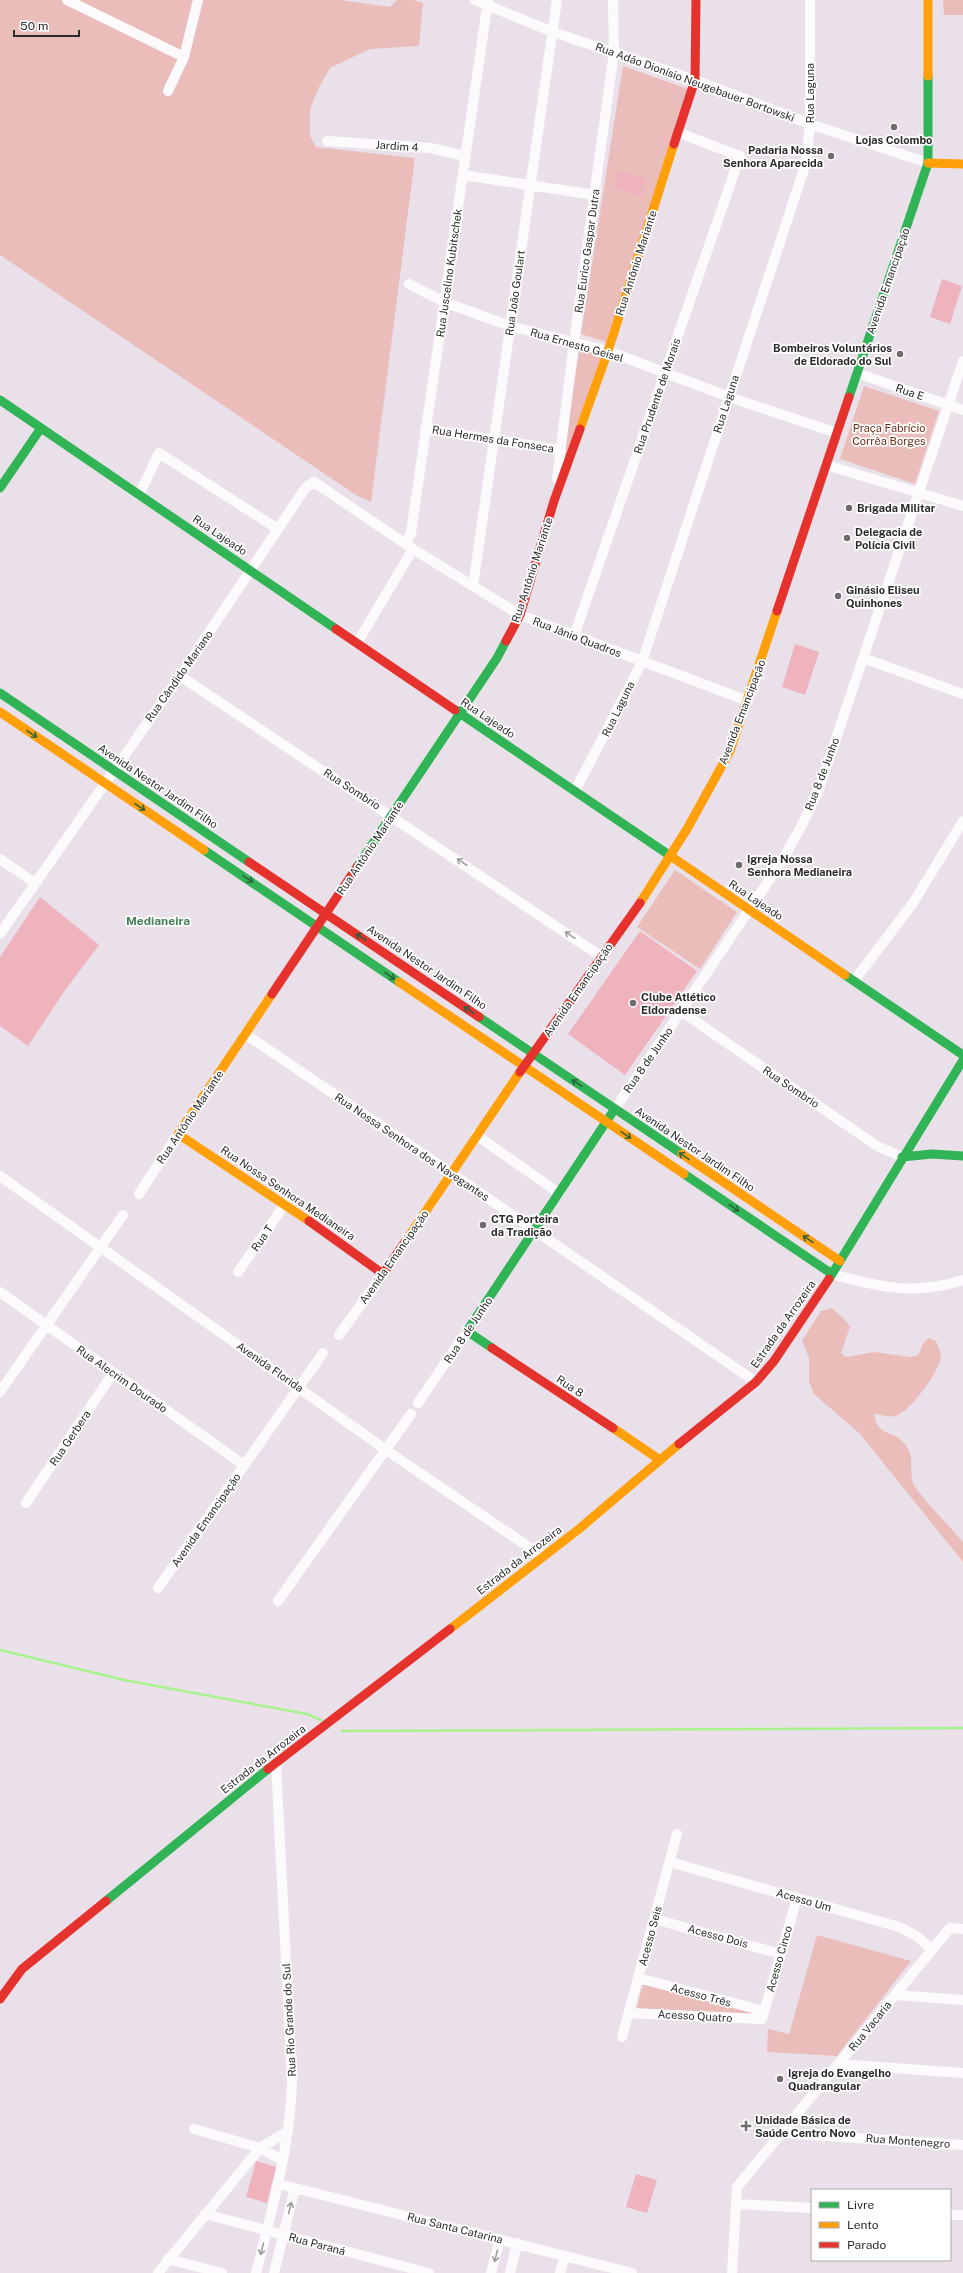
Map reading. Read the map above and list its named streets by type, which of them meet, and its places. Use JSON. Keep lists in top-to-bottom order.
{
  "streets": {
    "main road": [
      "Rua Adão Dionísio Neugebauer Bortowski",
      "Rua Antônio Mariante",
      "Avenida Emancipação",
      "Rua Lajeado",
      "Rua 8 de Junho",
      "Avenida Nestor Jardim Filho",
      "Rua Nossa Senhora Medianeira",
      "Estrada da Arrozeira",
      "Rua 8"
    ],
    "street": [
      "Rua Laguna",
      "Jardim 4",
      "Rua Eurico Gaspar Dutra",
      "Rua Juscelino Kubitschek",
      "Rua João Goulart",
      "Rua Ernesto Geisel",
      "Rua E",
      "Rua Prudente de Morais",
      "Rua Hermes da Fonseca",
      "Rua Jânio Quadros",
      "Rua Cândido Mariano",
      "Rua Sombrio",
      "Rua Nossa Senhora dos Navegantes",
      "Rua T",
      "Avenida Florida",
      "Rua Alecrim Dourado",
      "Rua Gerbera",
      "Acesso Um",
      "Acesso Seis",
      "Acesso Dois",
      "Acesso Cinco",
      "Acesso Três",
      "Acesso Quatro",
      "Rua Rio Grande do Sul",
      "Rua Vacaria",
      "Rua Montenegro",
      "Rua Santa Catarina",
      "Rua Paraná"
    ]
  },
  "crossings": [
    ["Rua Adão Dionísio Neugebauer Bortowski", "Rua Laguna"],
    ["Rua Adão Dionísio Neugebauer Bortowski", "Rua Eurico Gaspar Dutra"],
    ["Rua Adão Dionísio Neugebauer Bortowski", "Rua Antônio Mariante"],
    ["Rua Adão Dionísio Neugebauer Bortowski", "Rua Juscelino Kubitschek"],
    ["Rua Adão Dionísio Neugebauer Bortowski", "Avenida Emancipação"],
    ["Rua Adão Dionísio Neugebauer Bortowski", "Rua João Goulart"],
    ["Rua Laguna", "Rua Ernesto Geisel"],
    ["Rua Laguna", "Rua Lajeado"],
    ["Rua Laguna", "Rua Jânio Quadros"],
    ["Jardim 4", "Rua Juscelino Kubitschek"],
    ["Rua Eurico Gaspar Dutra", "Rua Antônio Mariante"],
    ["Rua Eurico Gaspar Dutra", "Rua Ernesto Geisel"],
    ["Rua Eurico Gaspar Dutra", "Rua Hermes da Fonseca"],
    ["Rua Antônio Mariante", "Rua Ernesto Geisel"],
    ["Rua Antônio Mariante", "Rua Prudente de Morais"],
    ["Rua Antônio Mariante", "Rua Lajeado"],
    ["Rua Antônio Mariante", "Rua Jânio Quadros"],
    ["Rua Antônio Mariante", "Avenida Nestor Jardim Filho"],
    ["Rua Antônio Mariante", "Rua Sombrio"],
    ["Rua Antônio Mariante", "Rua Nossa Senhora dos Navegantes"],
    ["Rua Antônio Mariante", "Rua Nossa Senhora Medianeira"],
    ["Rua Juscelino Kubitschek", "Rua Ernesto Geisel"],
    ["Rua Juscelino Kubitschek", "Rua Hermes da Fonseca"],
    ["Rua Juscelino Kubitschek", "Rua Lajeado"],
    ["Rua Juscelino Kubitschek", "Rua Jânio Quadros"],
    ["Avenida Emancipação", "Rua Ernesto Geisel"],
    ["Avenida Emancipação", "Rua E"],
    ["Avenida Emancipação", "Rua Lajeado"],
    ["Avenida Emancipação", "Rua Jânio Quadros"],
    ["Avenida Emancipação", "Avenida Nestor Jardim Filho"],
    ["Avenida Emancipação", "Rua Sombrio"],
    ["Avenida Emancipação", "Rua Nossa Senhora dos Navegantes"],
    ["Avenida Emancipação", "Rua Nossa Senhora Medianeira"],
    ["Avenida Emancipação", "Avenida Florida"],
    ["Avenida Emancipação", "Rua Alecrim Dourado"],
    ["Rua João Goulart", "Rua Ernesto Geisel"],
    ["Rua João Goulart", "Rua Hermes da Fonseca"],
    ["Rua João Goulart", "Rua Jânio Quadros"],
    ["Rua Ernesto Geisel", "Rua Prudente de Morais"],
    ["Rua E", "Rua 8 de Junho"],
    ["Rua Prudente de Morais", "Rua Jânio Quadros"],
    ["Rua Lajeado", "Rua Cândido Mariano"],
    ["Rua Lajeado", "Rua 8 de Junho"],
    ["Rua Jânio Quadros", "Rua Cândido Mariano"],
    ["Rua Cândido Mariano", "Avenida Nestor Jardim Filho"],
    ["Rua Cândido Mariano", "Rua Sombrio"],
    ["Rua 8 de Junho", "Avenida Nestor Jardim Filho"],
    ["Rua 8 de Junho", "Rua Sombrio"],
    ["Rua 8 de Junho", "Rua Nossa Senhora dos Navegantes"],
    ["Rua 8 de Junho", "Rua 8"],
    ["Avenida Nestor Jardim Filho", "Estrada da Arrozeira"],
    ["Rua Sombrio", "Estrada da Arrozeira"],
    ["Rua Nossa Senhora dos Navegantes", "Estrada da Arrozeira"],
    ["Rua Nossa Senhora Medianeira", "Rua T"],
    ["Estrada da Arrozeira", "Avenida Florida"],
    ["Estrada da Arrozeira", "Rua 8"],
    ["Estrada da Arrozeira", "Rua Rio Grande do Sul"],
    ["Rua Alecrim Dourado", "Rua Gerbera"],
    ["Acesso Um", "Acesso Seis"],
    ["Acesso Um", "Acesso Cinco"],
    ["Acesso Um", "Rua Vacaria"],
    ["Acesso Seis", "Acesso Dois"],
    ["Acesso Seis", "Acesso Três"],
    ["Acesso Seis", "Acesso Quatro"],
    ["Acesso Dois", "Acesso Cinco"],
    ["Acesso Cinco", "Acesso Três"],
    ["Acesso Cinco", "Acesso Quatro"],
    ["Acesso Três", "Acesso Quatro"],
    ["Rua Rio Grande do Sul", "Rua Santa Catarina"],
    ["Rua Rio Grande do Sul", "Rua Paraná"],
    ["Rua Vacaria", "Rua Montenegro"]
  ],
  "districts": ["Medianeira"],
  "parks": ["Praça Fabrício Corrêa Borges"],
  "places": {
    "other": [
      "Lojas Colombo",
      "Padaria Nossa Senhora Aparecida",
      "Bombeiros Voluntários de Eldorado do Sul",
      "Brigada Militar",
      "Delegacia de Polícia Civil",
      "Ginásio Eliseu Quinhones",
      "Igreja Nossa Senhora Medianeira",
      "Clube Atlético Eldoradense",
      "CTG Porteira da Tradição",
      "Igreja do Evangelho Quadrangular"
    ],
    "health": ["Unidade Básica de Saúde Centro Novo"]
  },
  "legend": ["Livre", "Lento", "Parado"],
  "scale_bar": "50 m"
}
